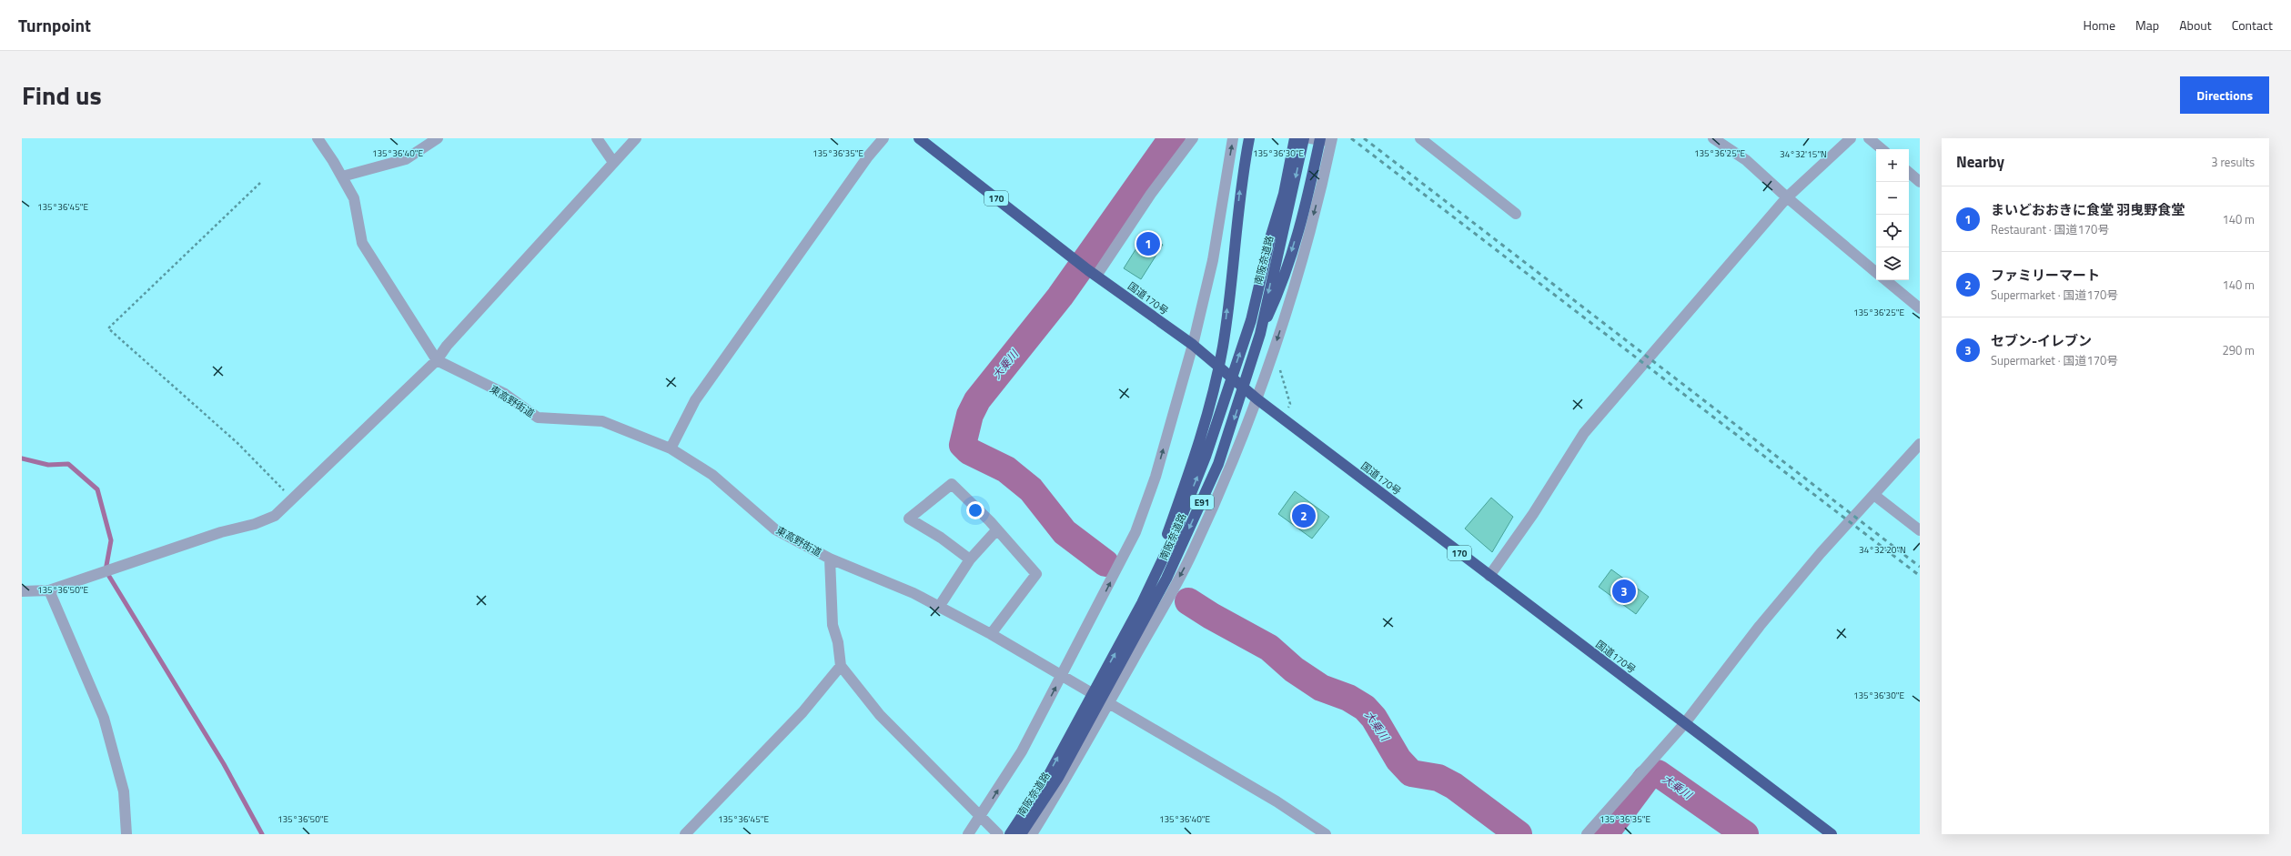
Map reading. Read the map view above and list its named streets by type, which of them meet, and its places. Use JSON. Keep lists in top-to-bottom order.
{
  "streets": {
    "highway": [
      "170",
      "南阪奈道路",
      "国道170号",
      "E91"
    ],
    "street": ["東高野街道"]
  },
  "water": ["大乗川"],
  "page": {
    "header": "Turnpoint",
    "nav": [
      "Home",
      "Map",
      "About",
      "Contact"
    ],
    "title": "Find us",
    "buttons": "Directions",
    "heading": ["Nearby", "3 results"],
    "map_buttons": ["+", "−"],
    "list": [
      {
        "mark": "1",
        "name": "まいどおおきに食堂 羽曳野食堂",
        "note": "Restaurant · 国道170号",
        "value": "140 m"
      },
      {
        "mark": "2",
        "name": "ファミリーマート",
        "note": "Supermarket · 国道170号",
        "value": "140 m"
      },
      {
        "mark": "3",
        "name": "セブン-イレブン",
        "note": "Supermarket · 国道170号",
        "value": "290 m"
      }
    ],
    "pins": ["1", "2", "3"]
  },
  "coordinates": [
    "135°36'40\"E",
    "135°36'35\"E",
    "135°36'30\"E",
    "135°36'25\"E",
    "34°32'15\"N",
    "135°36'45\"E",
    "34°32'20\"N",
    "135°36'50\"E"
  ]
}
